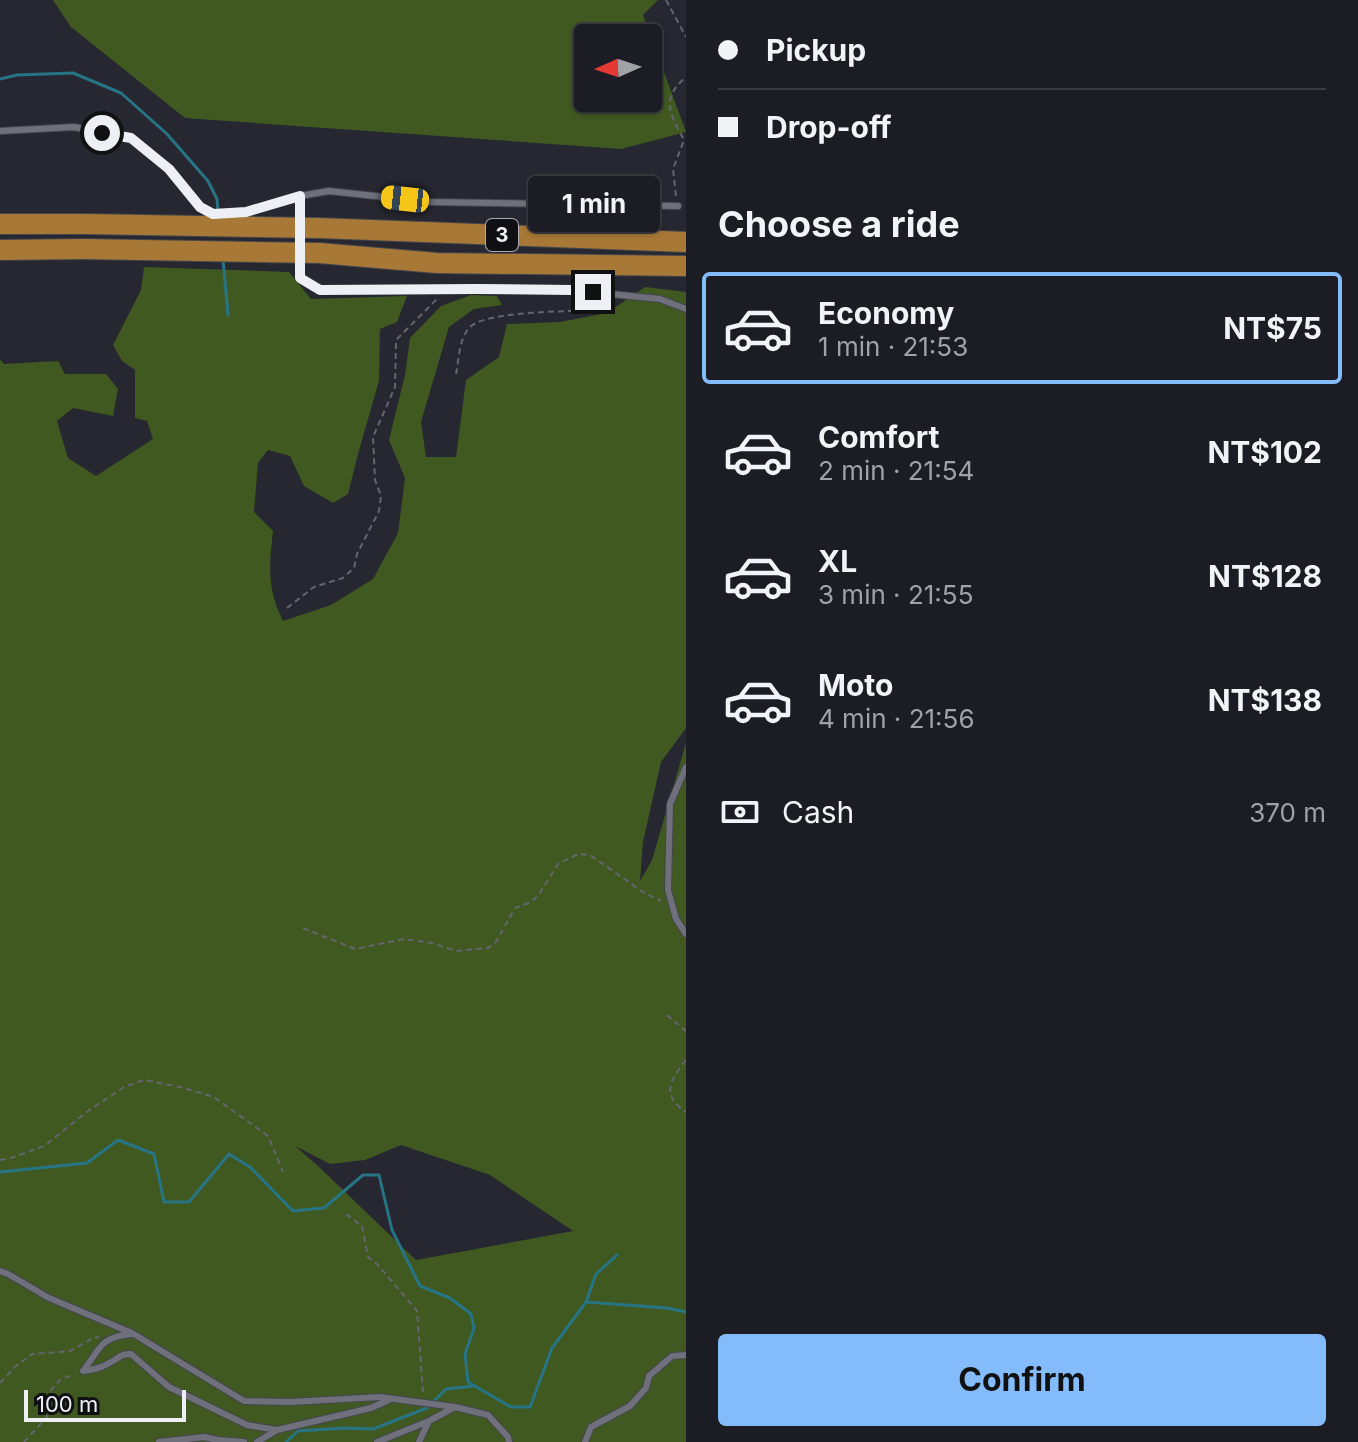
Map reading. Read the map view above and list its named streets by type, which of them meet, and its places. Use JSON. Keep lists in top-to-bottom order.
{
  "streets": {
    "highway": ["3"]
  },
  "scale_bar": "100 m",
  "north": "left",
  "page": {
    "banner": ["Pickup", "Drop-off"],
    "bubble": "1 min",
    "heading": "Choose a ride",
    "list": [
      {
        "name": "Economy",
        "note": "1 min · 21:53",
        "value": "NT$75"
      },
      {
        "name": "Comfort",
        "note": "2 min · 21:54",
        "value": "NT$102"
      },
      {
        "name": "XL",
        "note": "3 min · 21:55",
        "value": "NT$128"
      },
      {
        "name": "Moto",
        "note": "4 min · 21:56",
        "value": "NT$138"
      }
    ],
    "pay": ["Cash", "370 m"],
    "buttons": "Confirm",
    "scale": "100 m"
  }
}
